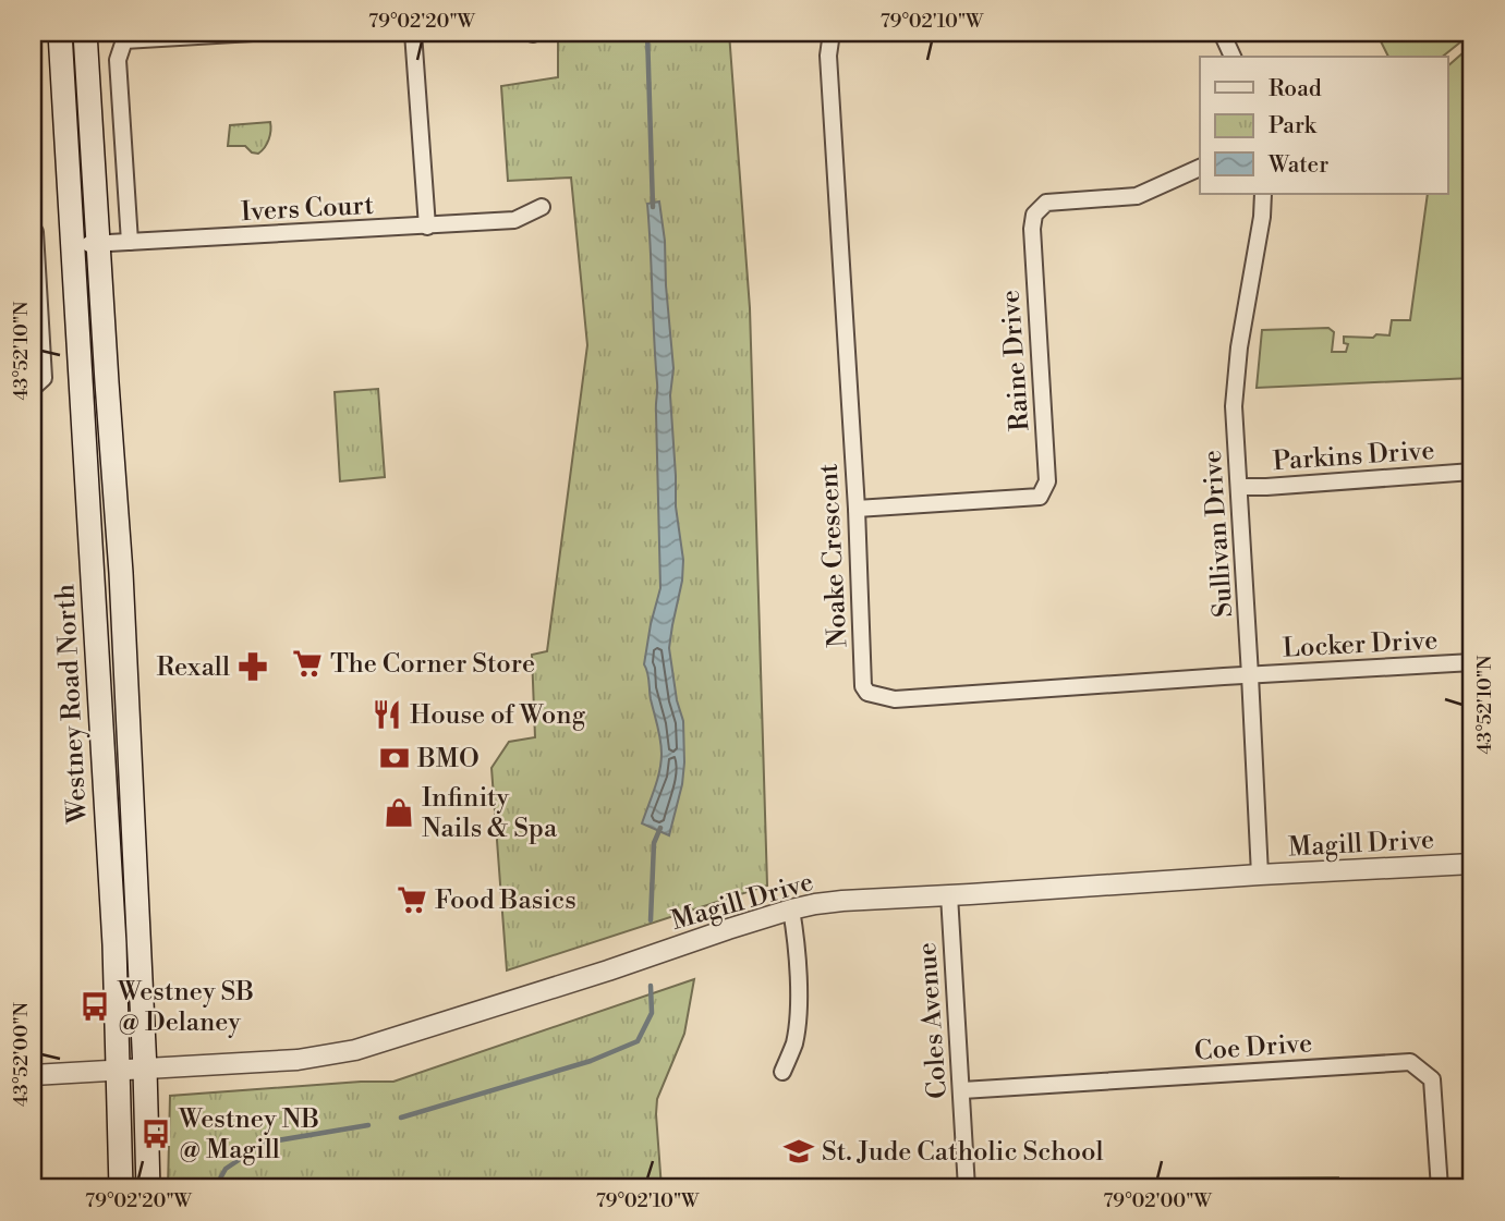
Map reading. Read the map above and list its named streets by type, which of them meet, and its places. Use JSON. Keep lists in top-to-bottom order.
{
  "streets": {
    "main road": ["Westney Road North"],
    "street": [
      "Ivers Court",
      "Raine Drive",
      "Parkins Drive",
      "Sullivan Drive",
      "Noake Crescent",
      "Locker Drive",
      "Magill Drive",
      "Coles Avenue",
      "Coe Drive"
    ]
  },
  "crossings": [
    ["Ivers Court", "Westney Road North"],
    ["Raine Drive", "Noake Crescent"],
    ["Parkins Drive", "Sullivan Drive"],
    ["Sullivan Drive", "Noake Crescent"],
    ["Sullivan Drive", "Locker Drive"],
    ["Sullivan Drive", "Magill Drive"],
    ["Noake Crescent", "Locker Drive"],
    ["Westney Road North", "Magill Drive"],
    ["Magill Drive", "Coles Avenue"],
    ["Coles Avenue", "Coe Drive"]
  ],
  "places": {
    "supermarket": ["The Corner Store", "Food Basics"],
    "pharmacy": ["Rexall"],
    "restaurant": ["House of Wong"],
    "bank": ["BMO"],
    "shop": ["Infinity Nails & Spa"],
    "bus stop": ["Westney SB @ Delaney", "Westney NB @ Magill"],
    "school or university": ["St. Jude Catholic School"]
  },
  "legend": ["Road", "Park", "Water"],
  "coordinates": [
    "79°02'20\"W",
    "79°02'10\"W",
    "43°52'10\"N",
    "43°52'00\"N",
    "79°02'00\"W"
  ]
}
